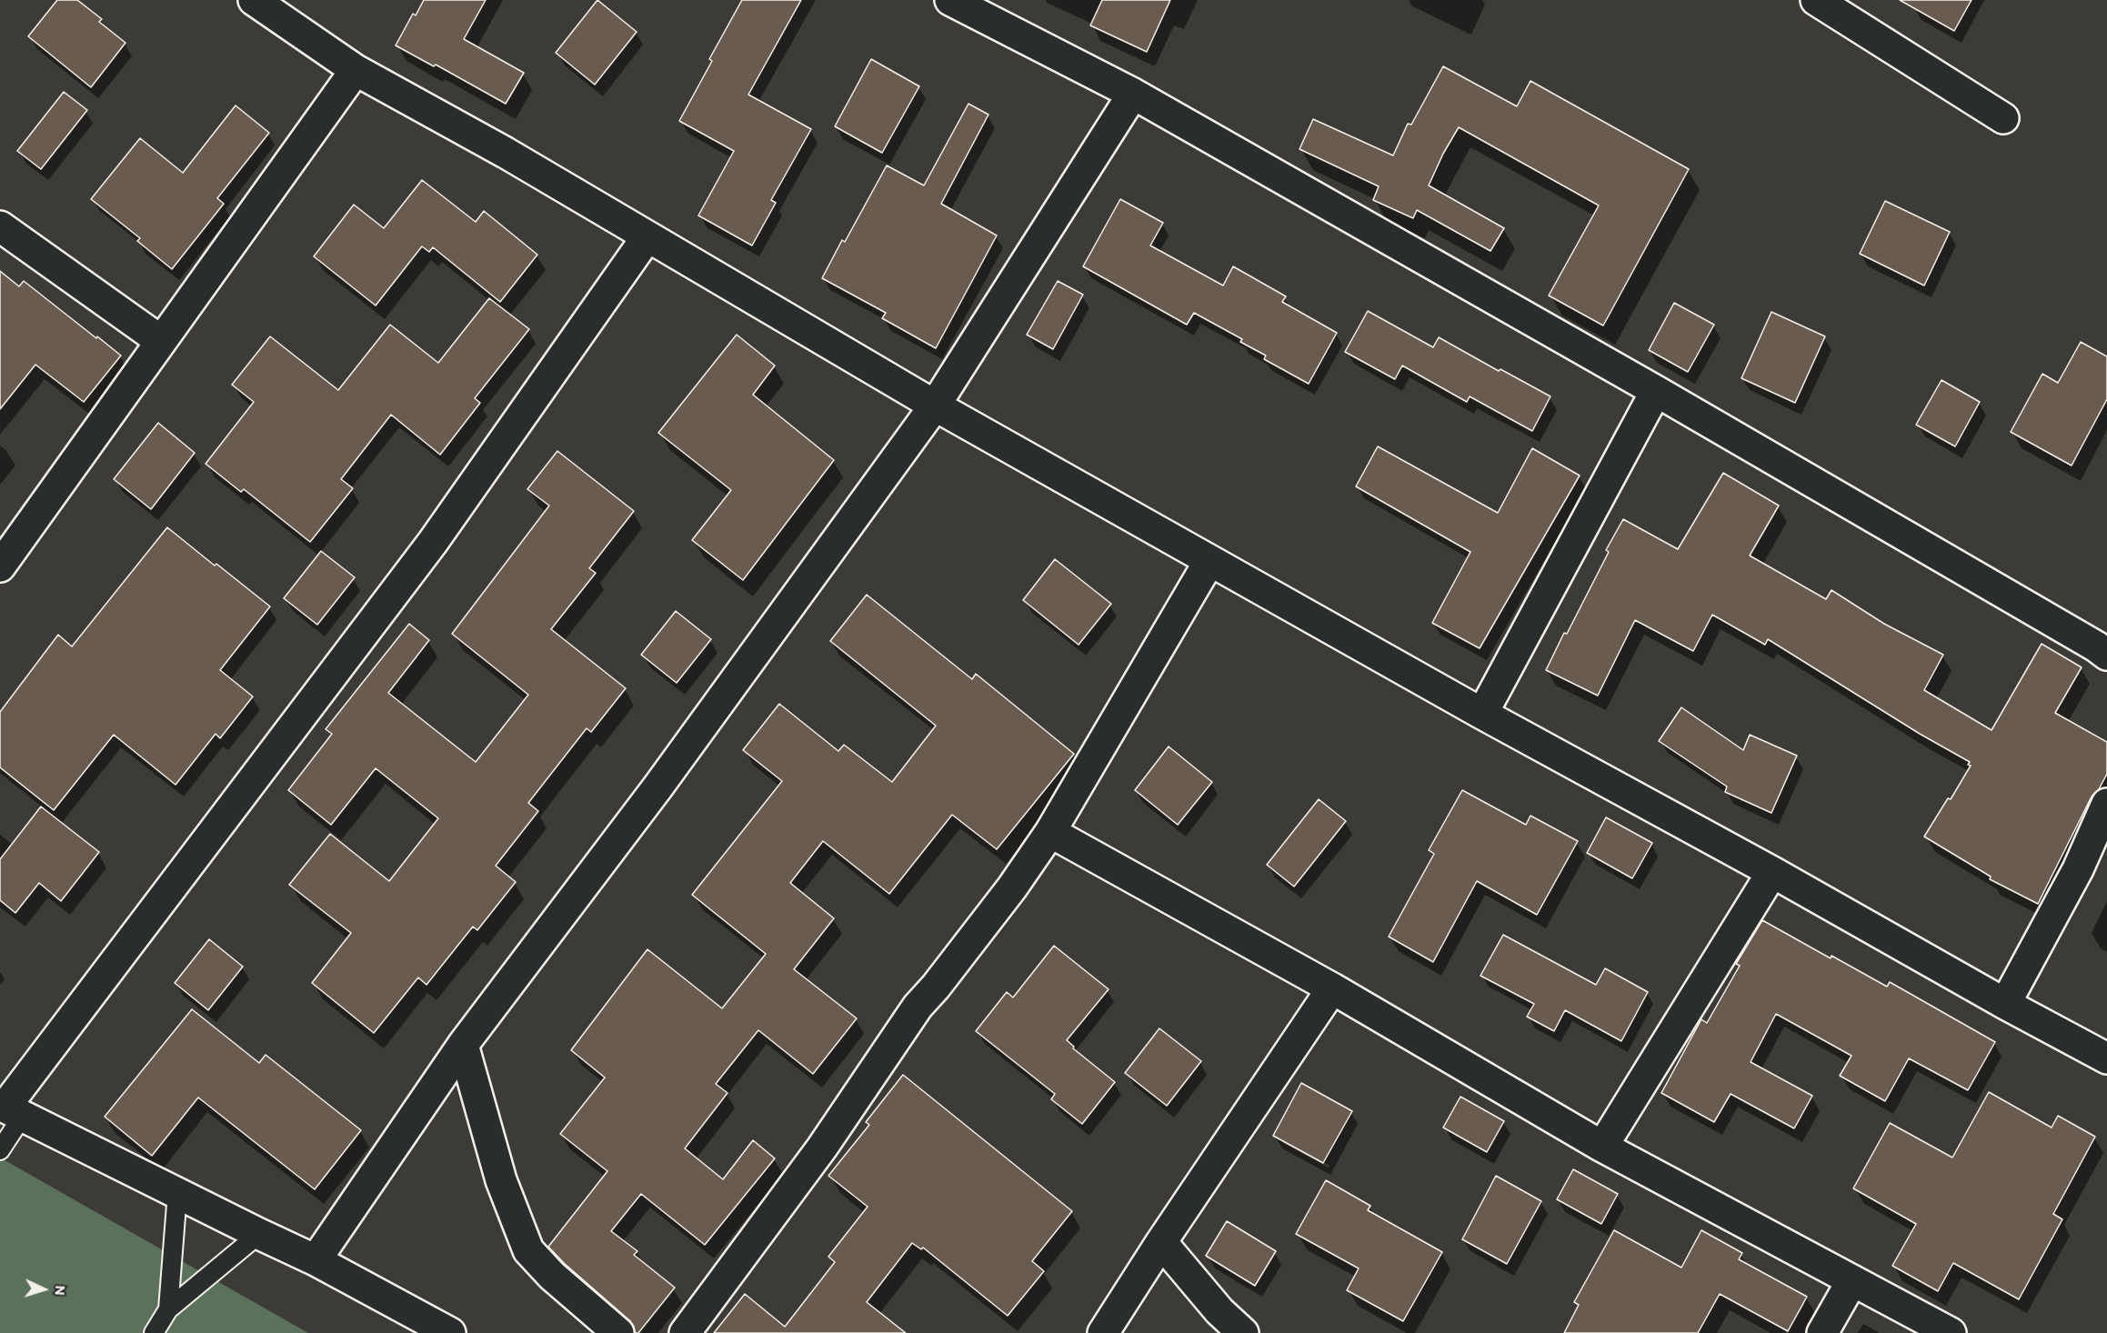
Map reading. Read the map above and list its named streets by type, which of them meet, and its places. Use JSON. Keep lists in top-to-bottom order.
{
  "north": "right"
}
